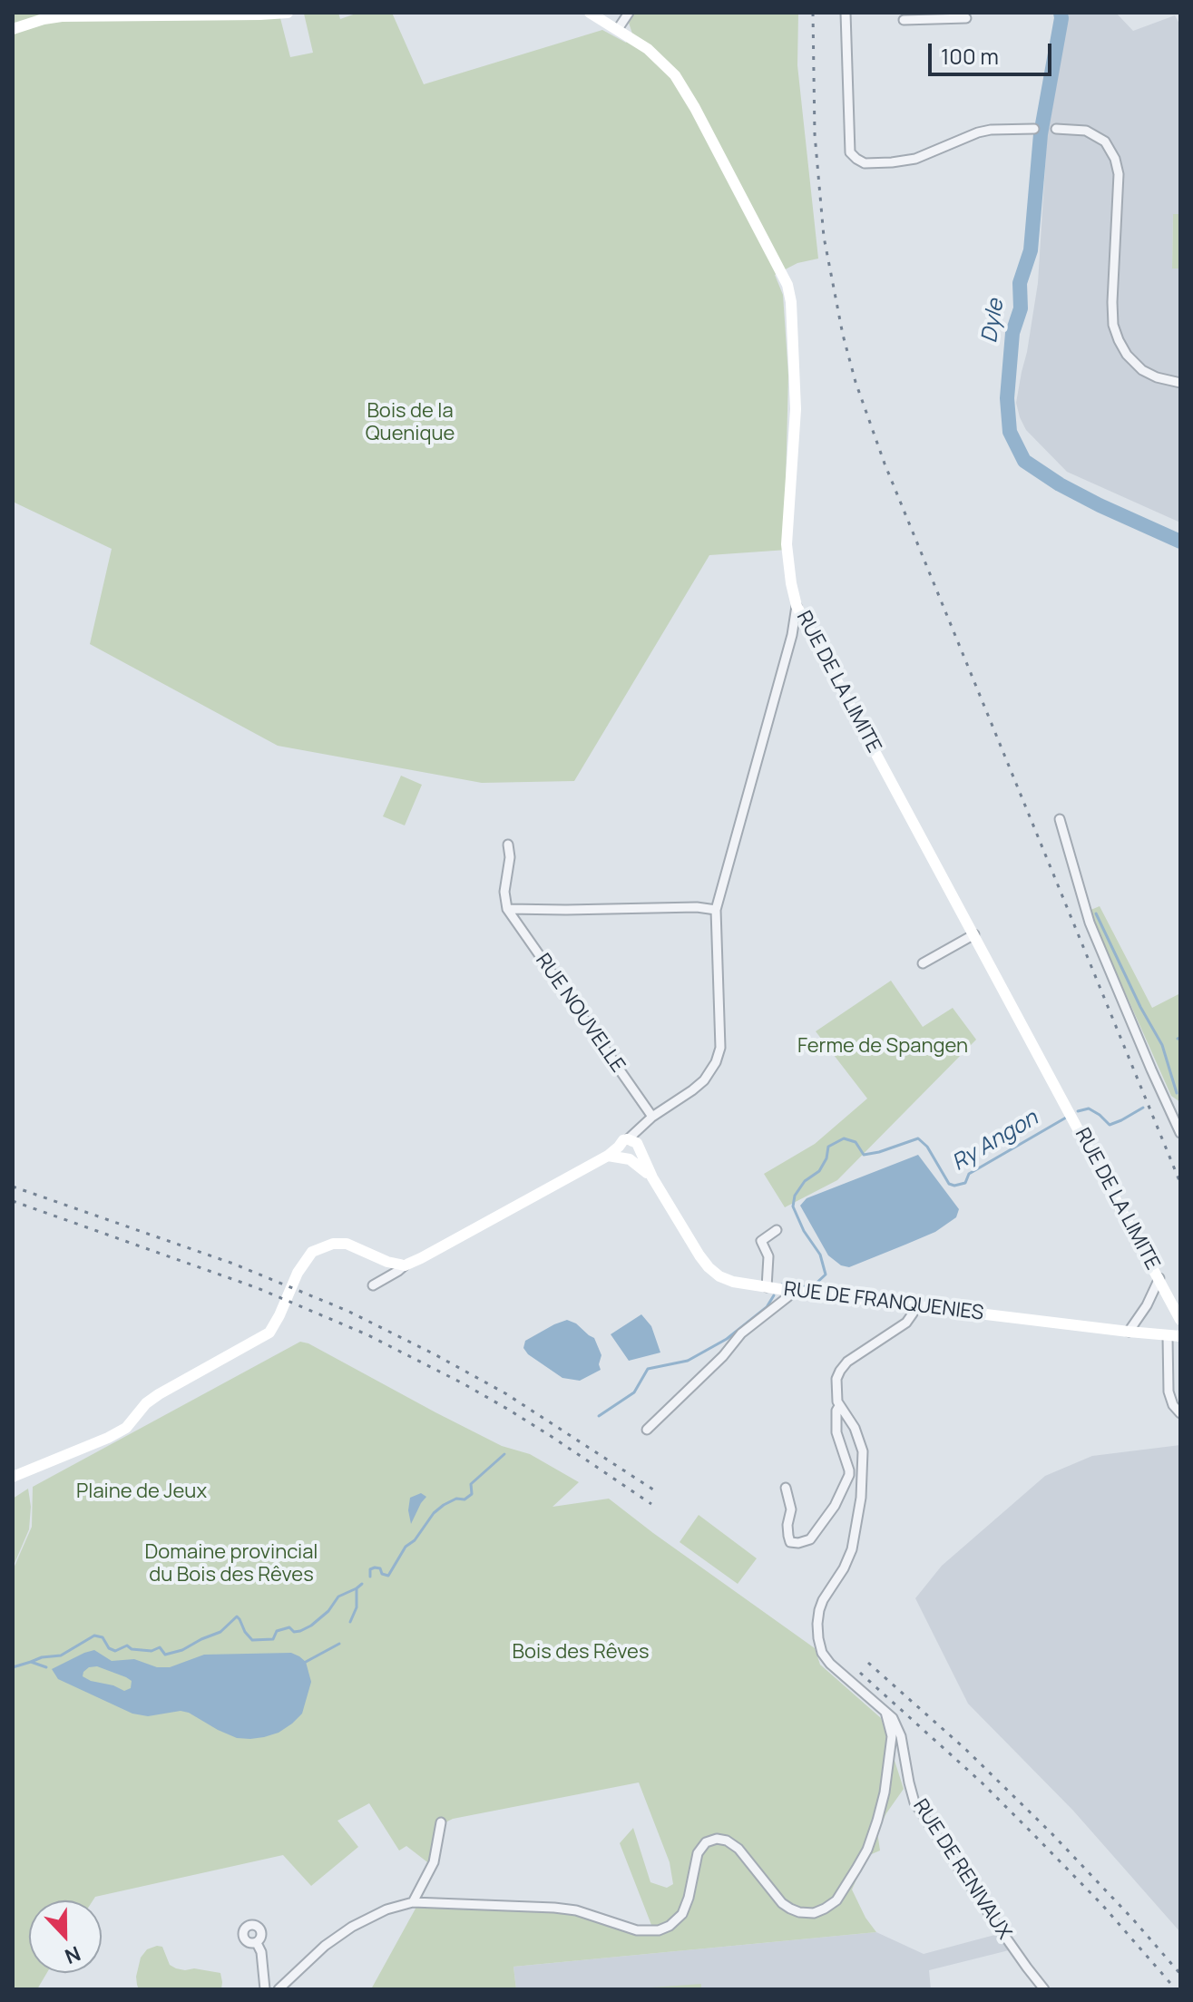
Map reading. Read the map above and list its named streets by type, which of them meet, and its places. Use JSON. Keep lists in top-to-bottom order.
{
  "streets": {
    "street": [
      "RUE DE LA LIMITE",
      "RUE NOUVELLE",
      "RUE DE FRANQUENIES",
      "RUE DE RENIVAUX"
    ]
  },
  "crossings": [
    ["RUE DE LA LIMITE", "RUE DE FRANQUENIES"]
  ],
  "water": ["Dyle", "Ry Angon"],
  "parks": [
    "Bois de la Quenique",
    "Ferme de Spangen",
    "Plaine de Jeux",
    "Domaine provincial du Bois des Rêves",
    "Bois des Rêves"
  ],
  "scale_bar": "100 m",
  "north": "bottom"
}
